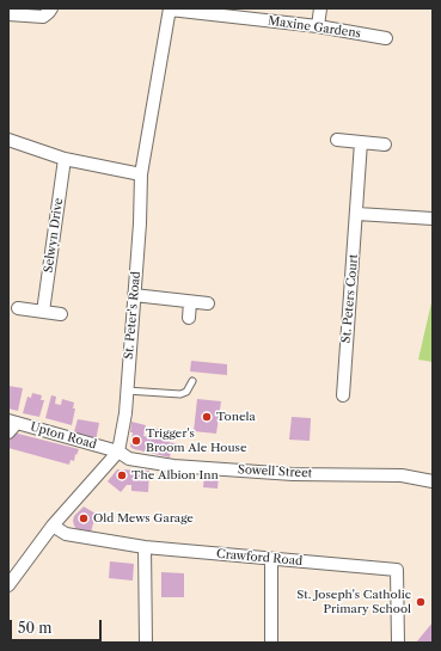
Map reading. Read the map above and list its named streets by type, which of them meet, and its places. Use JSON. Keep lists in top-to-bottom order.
{
  "streets": {
    "street": [
      "Maxine Gardens",
      "Selwyn Drive",
      "St. Peters Court",
      "St. Peter's Road",
      "Upton Road",
      "Sowell Street",
      "Crawford Road"
    ]
  },
  "crossings": [
    ["Maxine Gardens", "St. Peter's Road"],
    ["St. Peter's Road", "Upton Road"],
    ["St. Peter's Road", "Sowell Street"],
    ["Upton Road", "Sowell Street"]
  ],
  "places": [
    "Tonela",
    "Trigger's Broom Ale House",
    "The Albion Inn",
    "Old Mews Garage",
    "St. Joseph's Catholic Primary School"
  ],
  "scale_bar": "50 m"
}
